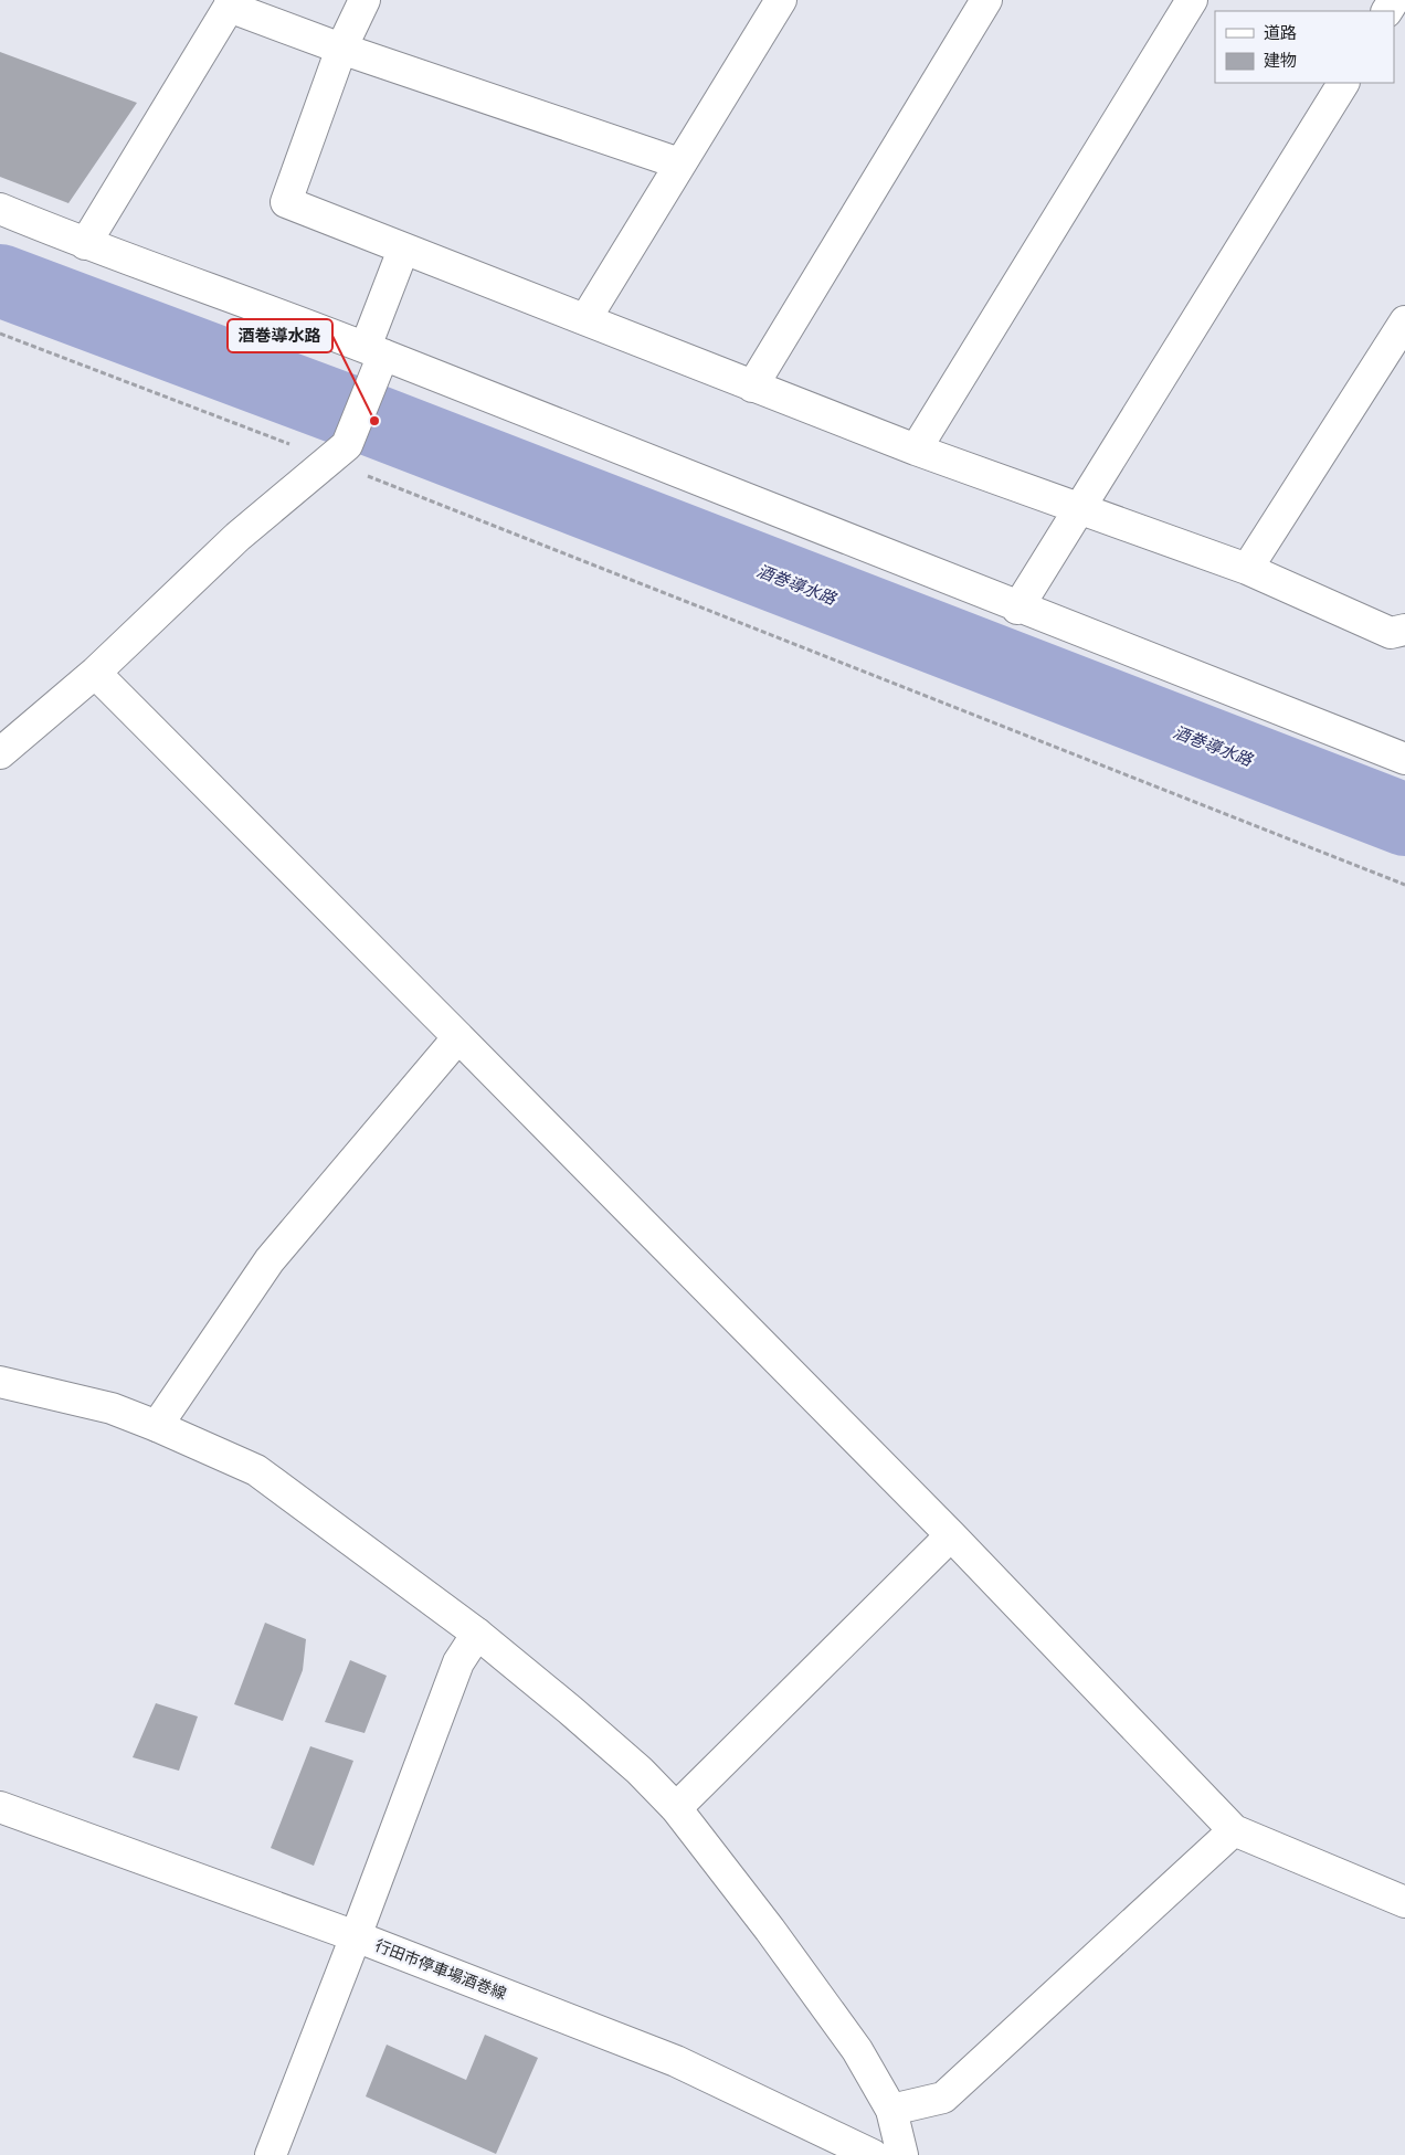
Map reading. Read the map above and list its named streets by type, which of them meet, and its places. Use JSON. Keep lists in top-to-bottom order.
{
  "streets": {
    "street": ["行田市停車場酒巻線"]
  },
  "water": ["酒巻導水路"],
  "places": ["酒巻導水路"],
  "legend": ["道路", "建物"]
}
